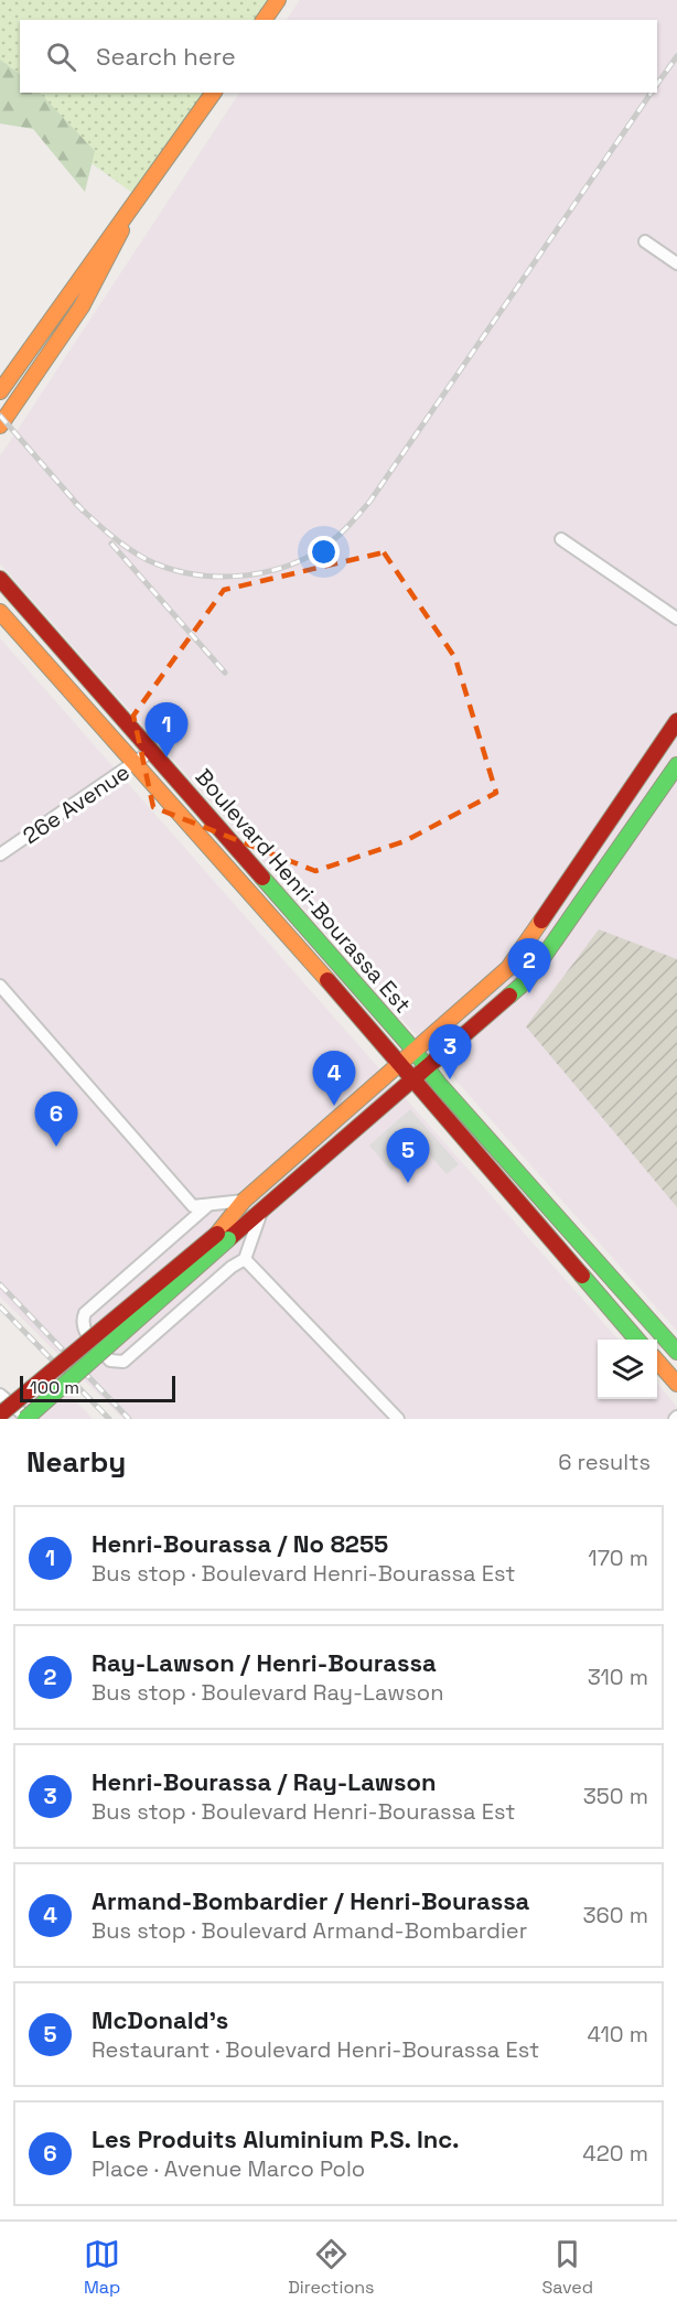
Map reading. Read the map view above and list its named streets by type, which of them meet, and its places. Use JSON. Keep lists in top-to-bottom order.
{
  "streets": {
    "street": ["26e Avenue", "Boulevard Henri-Bourassa Est"]
  },
  "crossings": [
    ["26e Avenue", "Boulevard Henri-Bourassa Est"]
  ],
  "scale_bar": "100 m",
  "page": {
    "search": "Search here",
    "pins": [
      "1",
      "2",
      "3",
      "4",
      "6",
      "5"
    ],
    "scale": "100 m",
    "heading": ["Nearby", "6 results"],
    "list": [
      {
        "mark": "1",
        "name": "Henri-Bourassa / No 8255",
        "note": "Bus stop · Boulevard Henri-Bourassa Est",
        "value": "170 m"
      },
      {
        "mark": "2",
        "name": "Ray-Lawson / Henri-Bourassa",
        "note": "Bus stop · Boulevard Ray-Lawson",
        "value": "310 m"
      },
      {
        "mark": "3",
        "name": "Henri-Bourassa / Ray-Lawson",
        "note": "Bus stop · Boulevard Henri-Bourassa Est",
        "value": "350 m"
      },
      {
        "mark": "4",
        "name": "Armand-Bombardier / Henri-Bourassa",
        "note": "Bus stop · Boulevard Armand-Bombardier",
        "value": "360 m"
      },
      {
        "mark": "5",
        "name": "McDonald's",
        "note": "Restaurant · Boulevard Henri-Bourassa Est",
        "value": "410 m"
      },
      {
        "mark": "6",
        "name": "Les Produits Aluminium P.S. Inc.",
        "note": "Place · Avenue Marco Polo",
        "value": "420 m"
      }
    ],
    "nav": ["Map", "Directions", "Saved"]
  }
}
